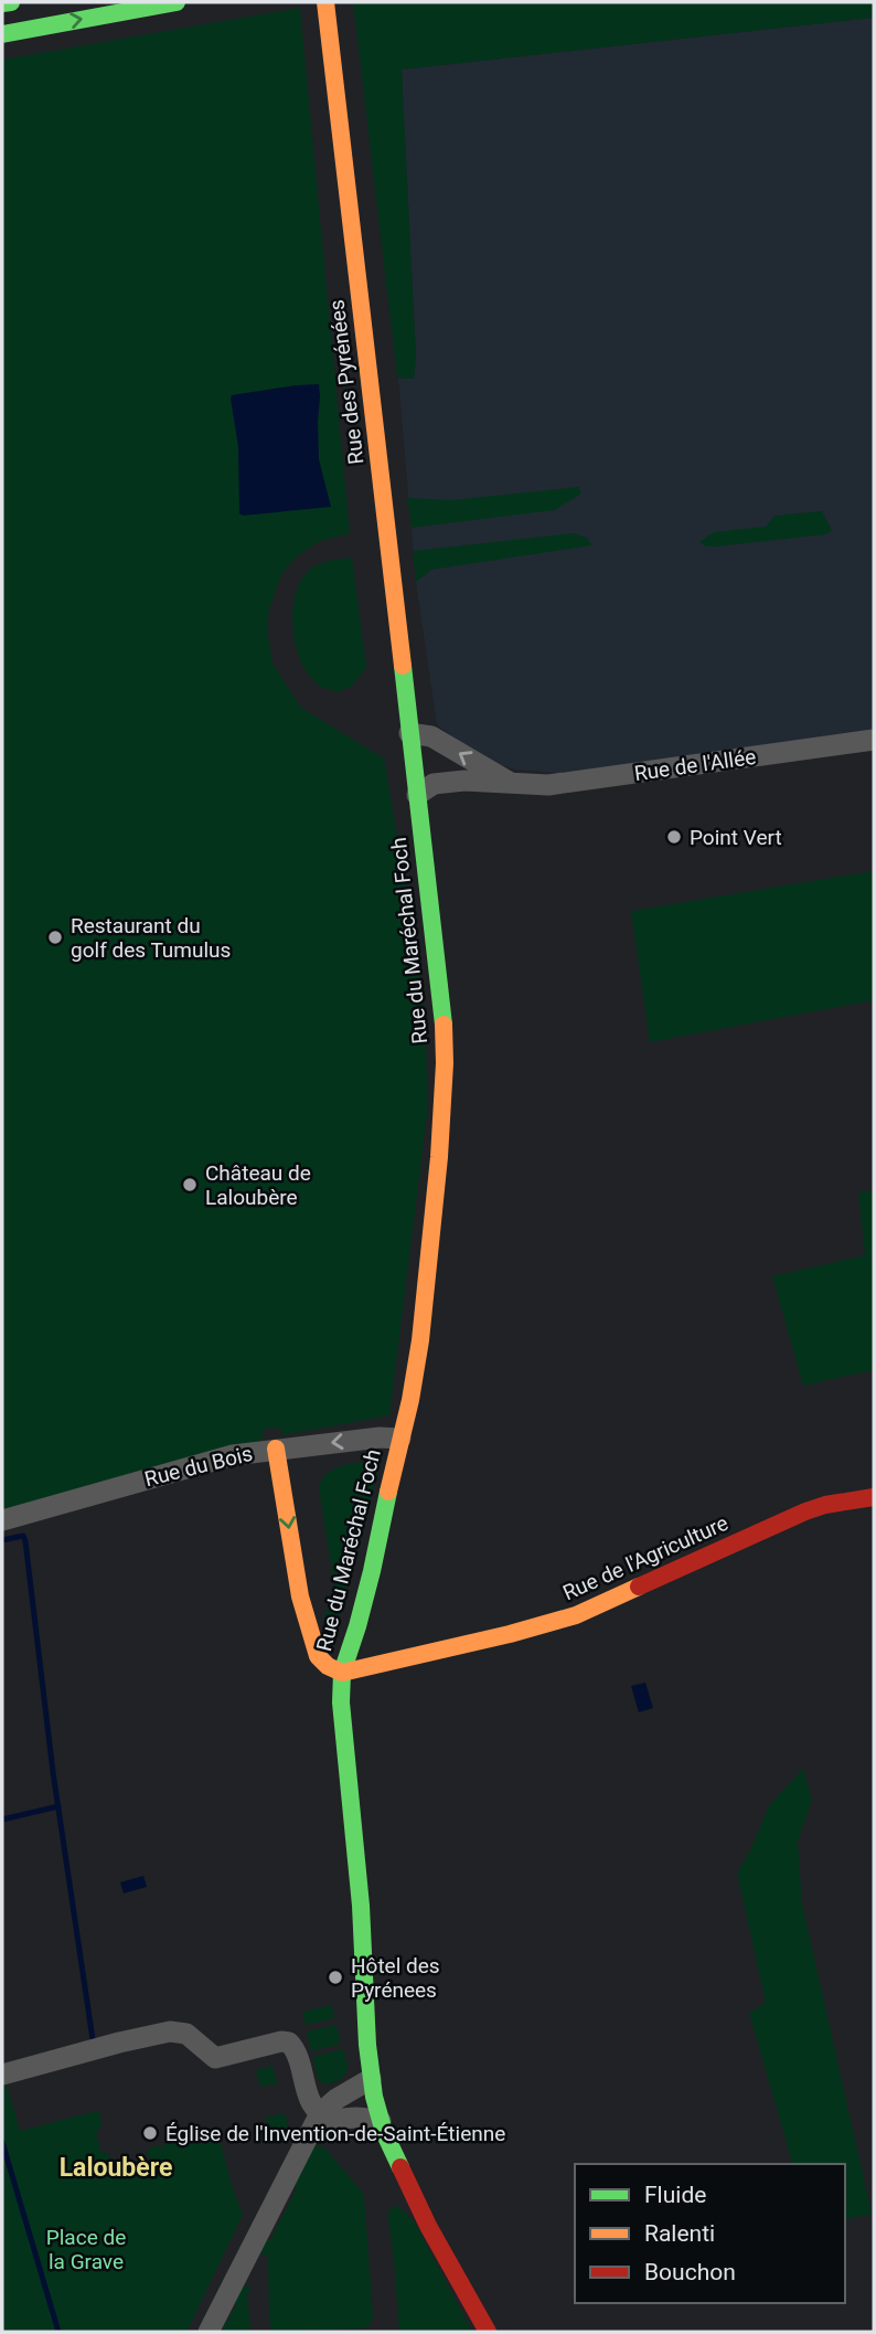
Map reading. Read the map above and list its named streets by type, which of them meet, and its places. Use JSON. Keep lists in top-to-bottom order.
{
  "streets": {
    "main road": ["Rue des Pyrénées", "Rue du Maréchal Foch", "Rue de l'Agriculture"],
    "street": ["Rue de l'Allée", "Rue du Bois"]
  },
  "crossings": [
    ["Rue des Pyrénées", "Rue de l'Allée"],
    ["Rue des Pyrénées", "Rue du Maréchal Foch"],
    ["Rue de l'Allée", "Rue du Maréchal Foch"],
    ["Rue du Maréchal Foch", "Rue du Bois"],
    ["Rue du Maréchal Foch", "Rue de l'Agriculture"]
  ],
  "districts": ["Laloubère"],
  "parks": ["Place de la Grave"],
  "places": [
    "Point Vert",
    "Restaurant du golf des Tumulus",
    "Château de Laloubère",
    "Hôtel des Pyrénees",
    "Église de l'Invention-de-Saint-Étienne"
  ],
  "legend": ["Fluide", "Ralenti", "Bouchon"]
}
